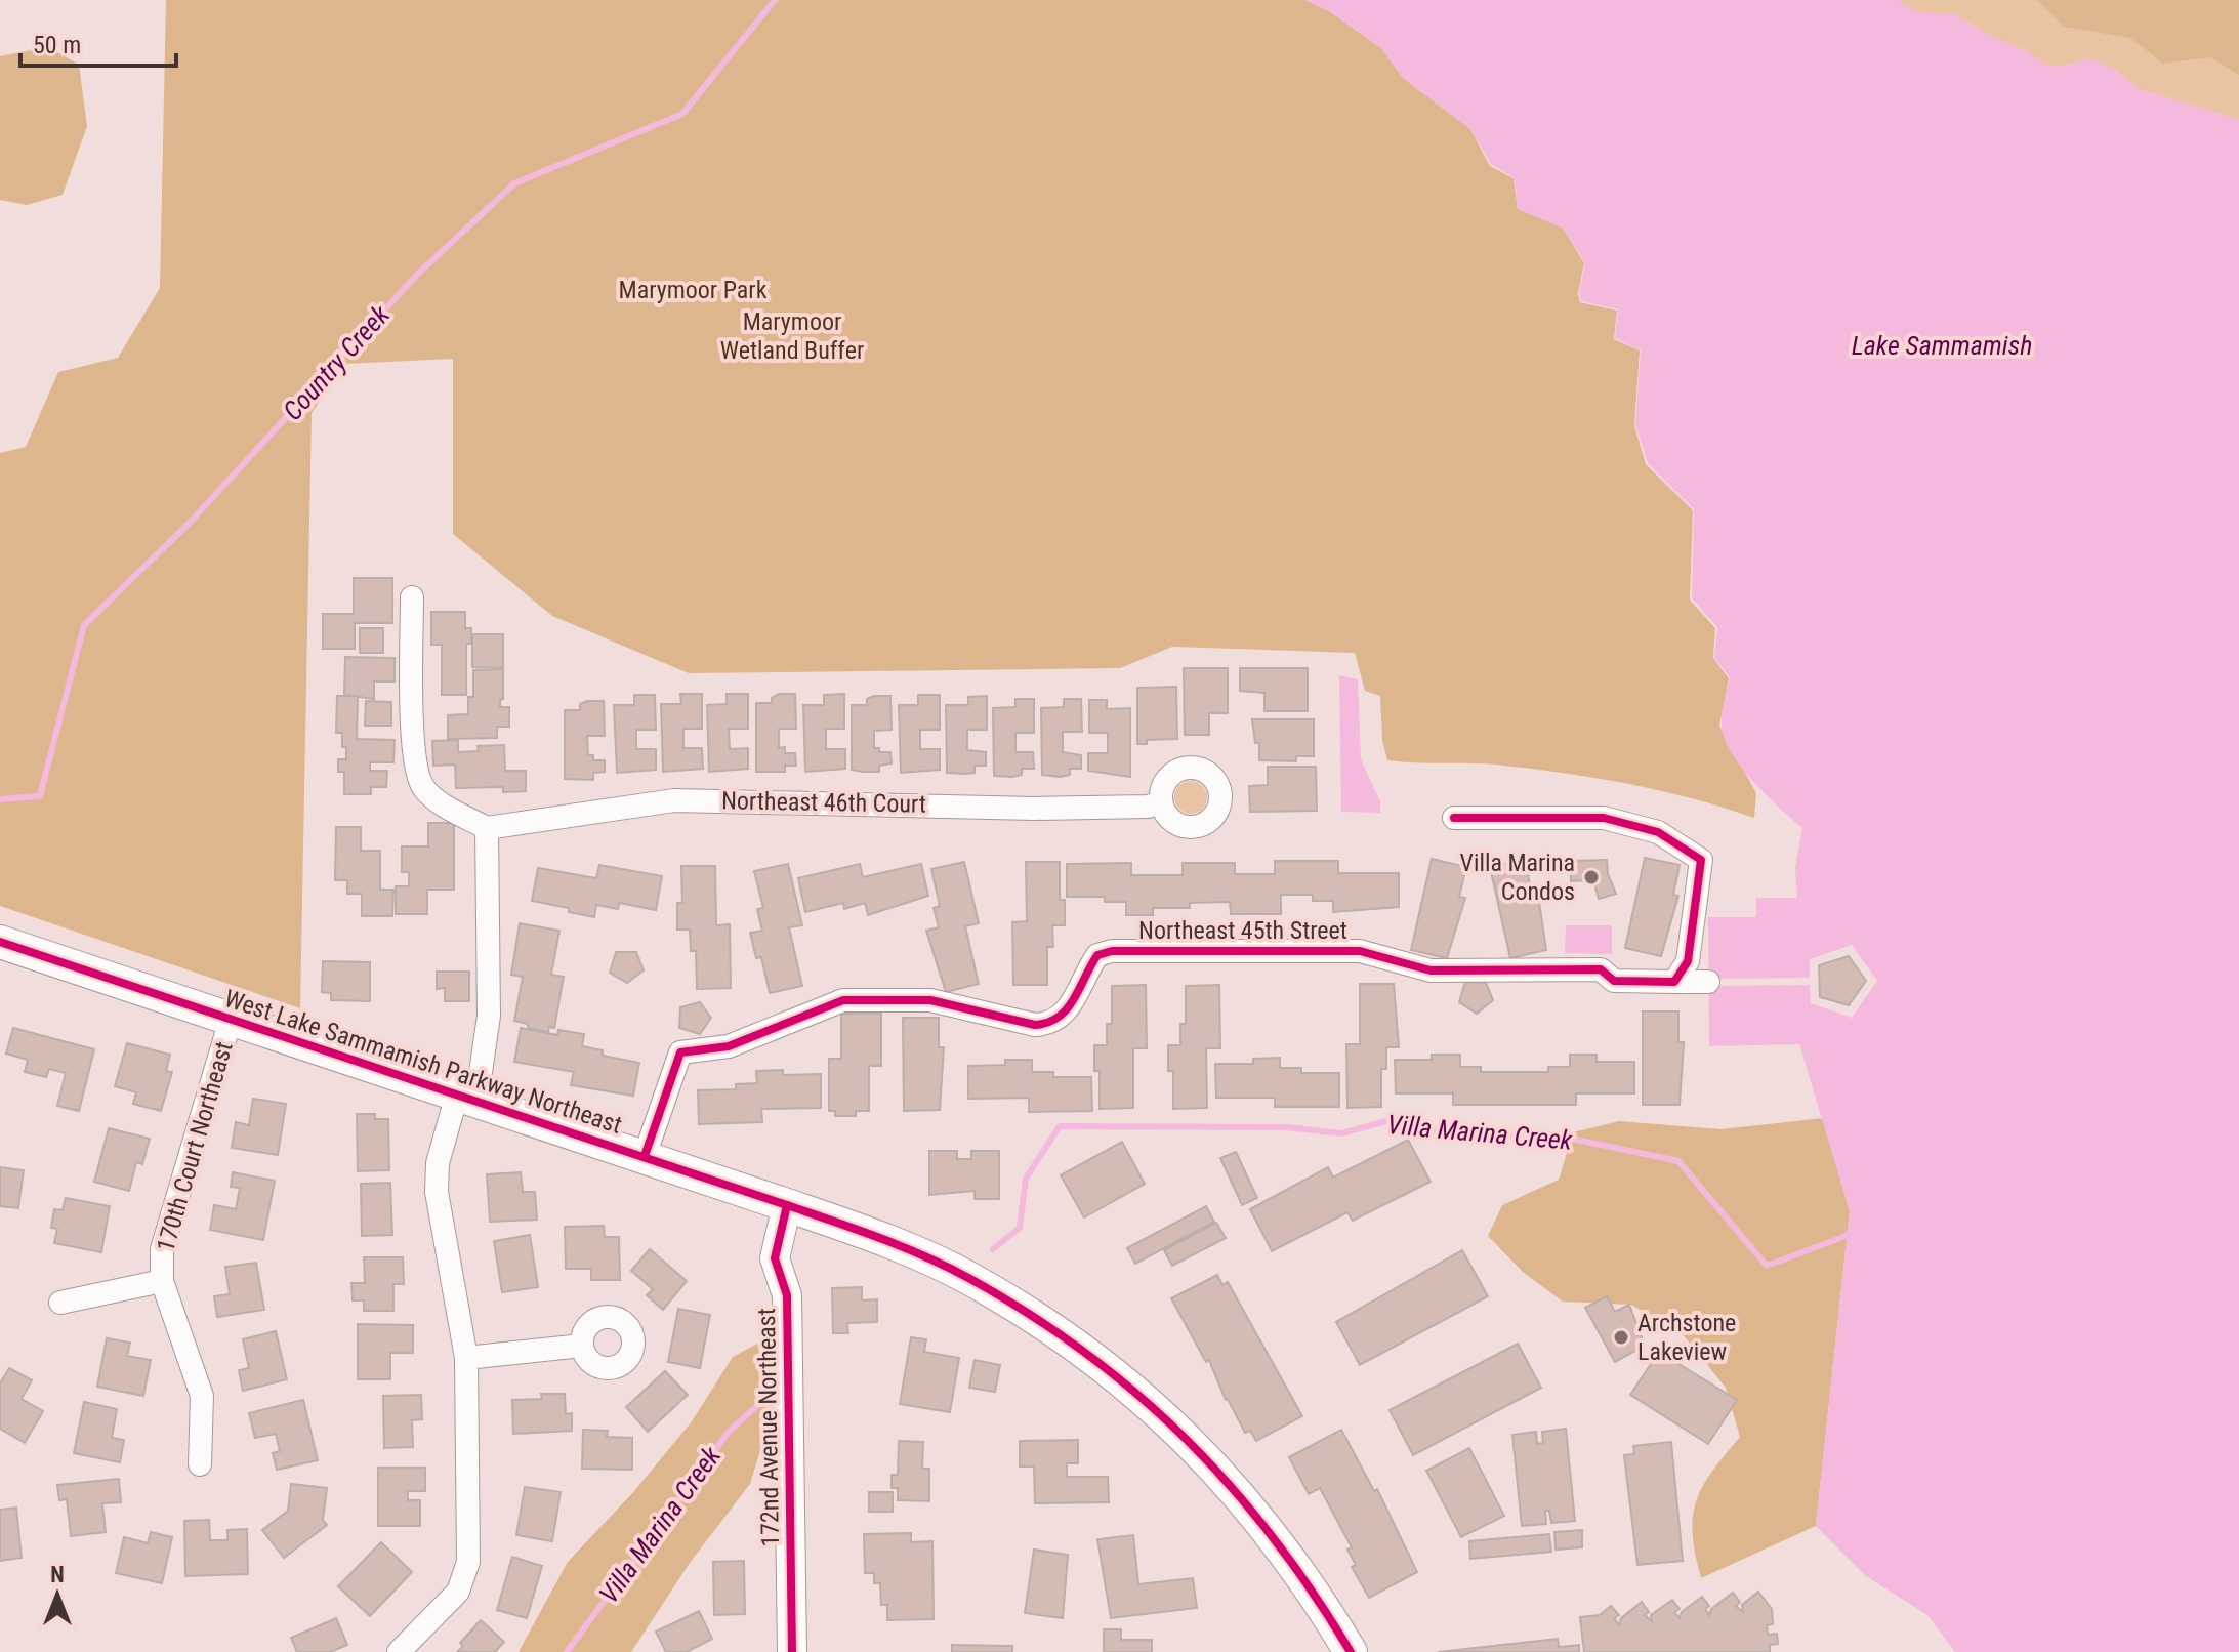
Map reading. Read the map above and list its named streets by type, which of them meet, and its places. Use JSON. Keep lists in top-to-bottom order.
{
  "streets": {
    "main road": ["West Lake Sammamish Parkway Northeast"],
    "street": [
      "Northeast 46th Court",
      "Northeast 45th Street",
      "170th Court Northeast",
      "172nd Avenue Northeast"
    ]
  },
  "crossings": [
    ["Northeast 45th Street", "West Lake Sammamish Parkway Northeast"],
    ["West Lake Sammamish Parkway Northeast", "170th Court Northeast"],
    ["West Lake Sammamish Parkway Northeast", "172nd Avenue Northeast"]
  ],
  "water": ["Lake Sammamish", "Country Creek", "Villa Marina Creek"],
  "parks": ["Marymoor Park", "Marymoor Wetland Buffer"],
  "places": ["Villa Marina Condos", "Archstone Lakeview"],
  "scale_bar": "50 m",
  "north": "top"
}
